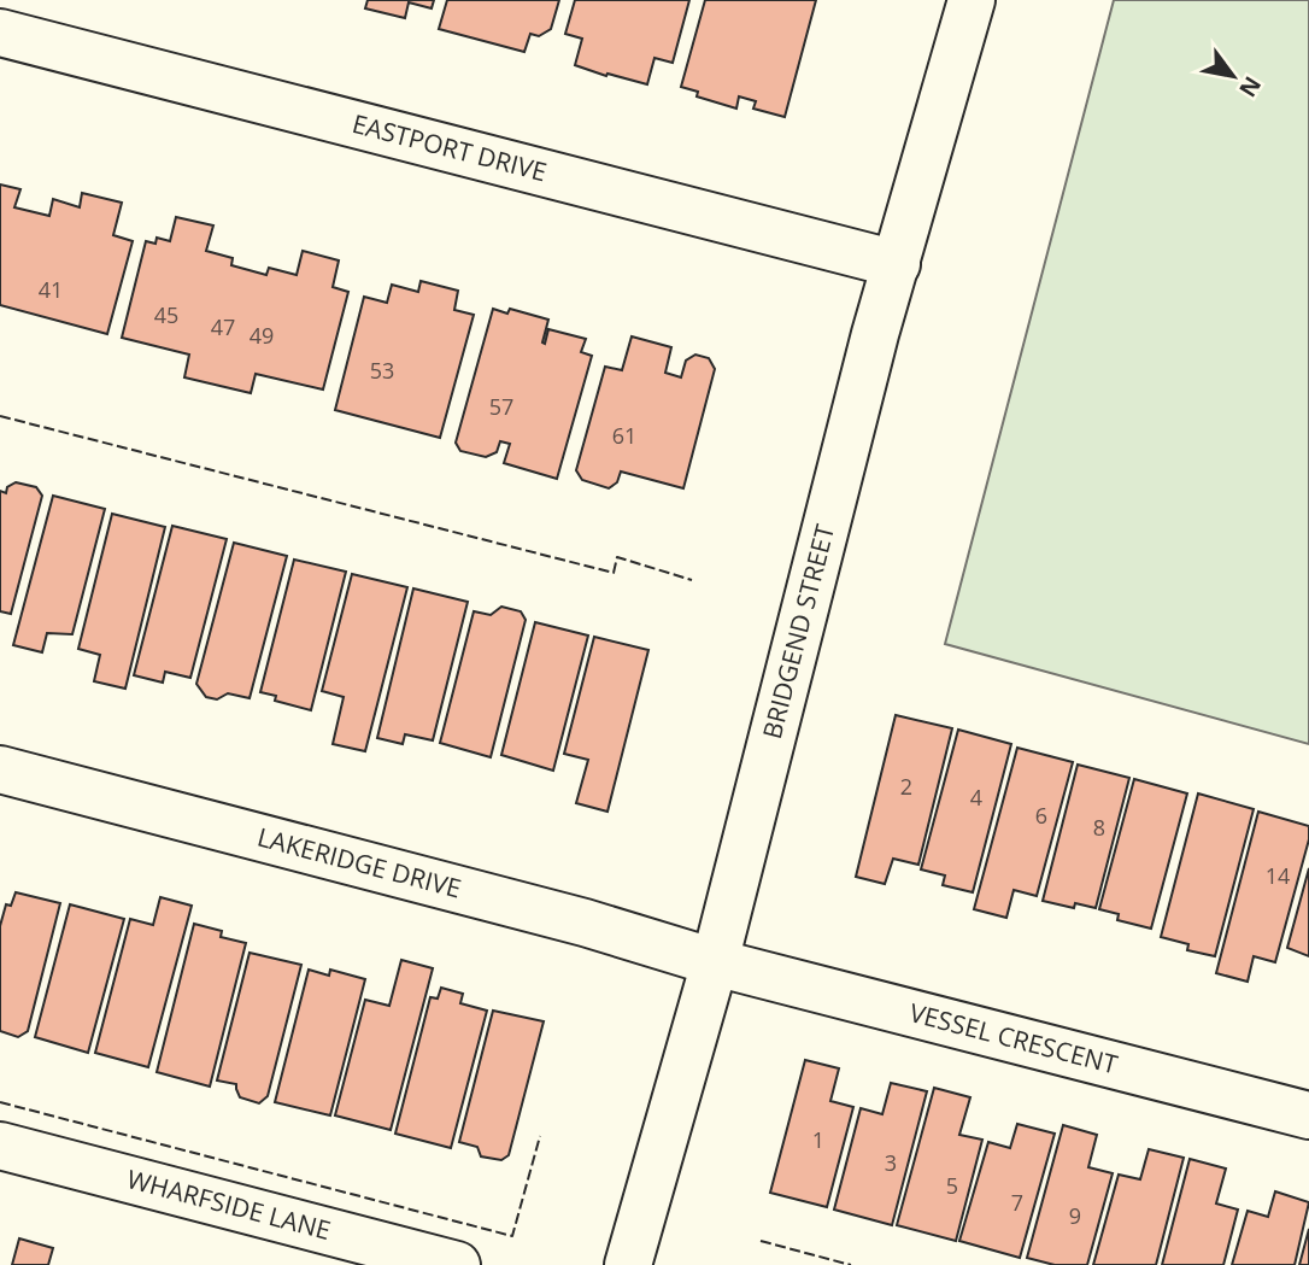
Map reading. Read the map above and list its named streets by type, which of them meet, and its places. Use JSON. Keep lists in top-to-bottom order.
{
  "streets": {
    "street": [
      "EASTPORT DRIVE",
      "BRIDGEND STREET",
      "LAKERIDGE DRIVE",
      "VESSEL CRESCENT",
      "WHARFSIDE LANE"
    ]
  },
  "crossings": [
    ["EASTPORT DRIVE", "BRIDGEND STREET"],
    ["BRIDGEND STREET", "LAKERIDGE DRIVE"],
    ["BRIDGEND STREET", "VESSEL CRESCENT"],
    ["LAKERIDGE DRIVE", "VESSEL CRESCENT"]
  ],
  "house_numbers": [
    "41",
    "45",
    "47",
    "49",
    "53",
    "57",
    "61",
    "2",
    "4",
    "6",
    "8",
    "14",
    "1",
    "3",
    "5",
    "7",
    "9"
  ],
  "north": "bottom right"
}
